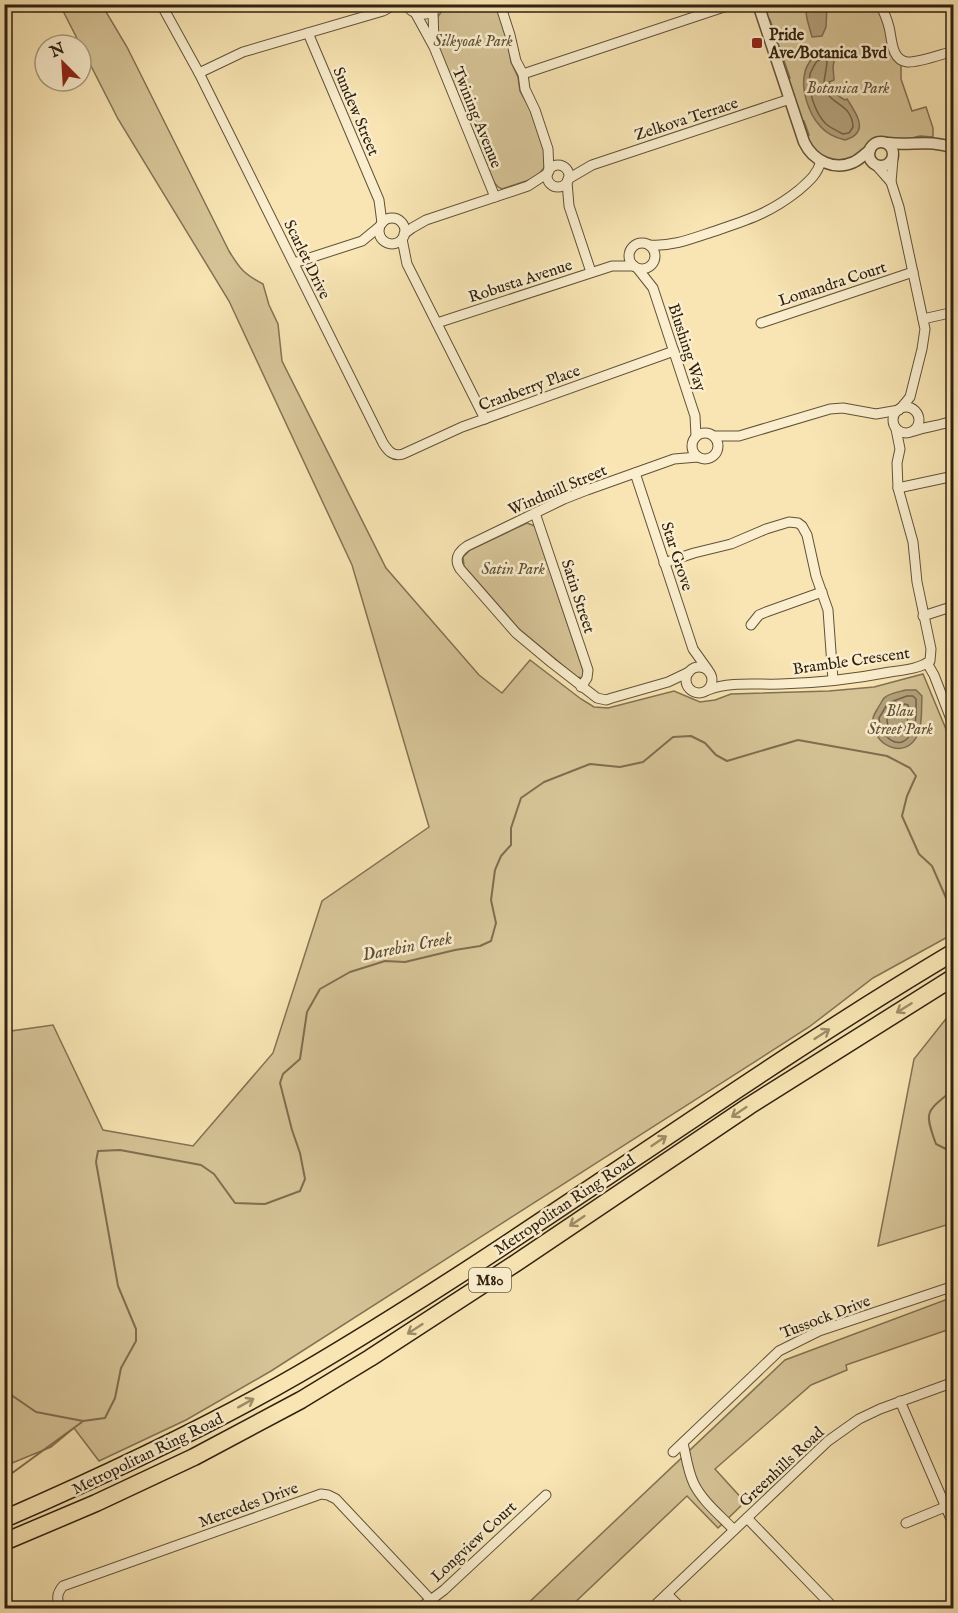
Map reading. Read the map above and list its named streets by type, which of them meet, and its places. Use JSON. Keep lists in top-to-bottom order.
{
  "streets": {
    "highway": ["Metropolitan Ring Road", "M80"],
    "street": [
      "Sundew Street",
      "Twining Avenue",
      "Zelkova Terrace",
      "Scarlet Drive",
      "Robusta Avenue",
      "Lomandra Court",
      "Blushing Way",
      "Cranberry Place",
      "Windmill Street",
      "Star Grove",
      "Satin Street",
      "Bramble Crescent",
      "Tussock Drive",
      "Greenhills Road",
      "Mercedes Drive",
      "Longview Court"
    ]
  },
  "crossings": [
    ["Scarlet Drive", "Cranberry Place"],
    ["Robusta Avenue", "Blushing Way"],
    ["Blushing Way", "Cranberry Place"],
    ["Blushing Way", "Windmill Street"],
    ["Windmill Street", "Star Grove"],
    ["Windmill Street", "Satin Street"],
    ["Star Grove", "Bramble Crescent"],
    ["Mercedes Drive", "Longview Court"]
  ],
  "water": ["Darebin Creek"],
  "parks": [
    "Silkyoak Park",
    "Botanica Park",
    "Satin Park",
    "Blau Street Park"
  ],
  "places": {
    "transit": ["Pride Ave/Botanica Bvd"]
  },
  "north": "top left"
}
